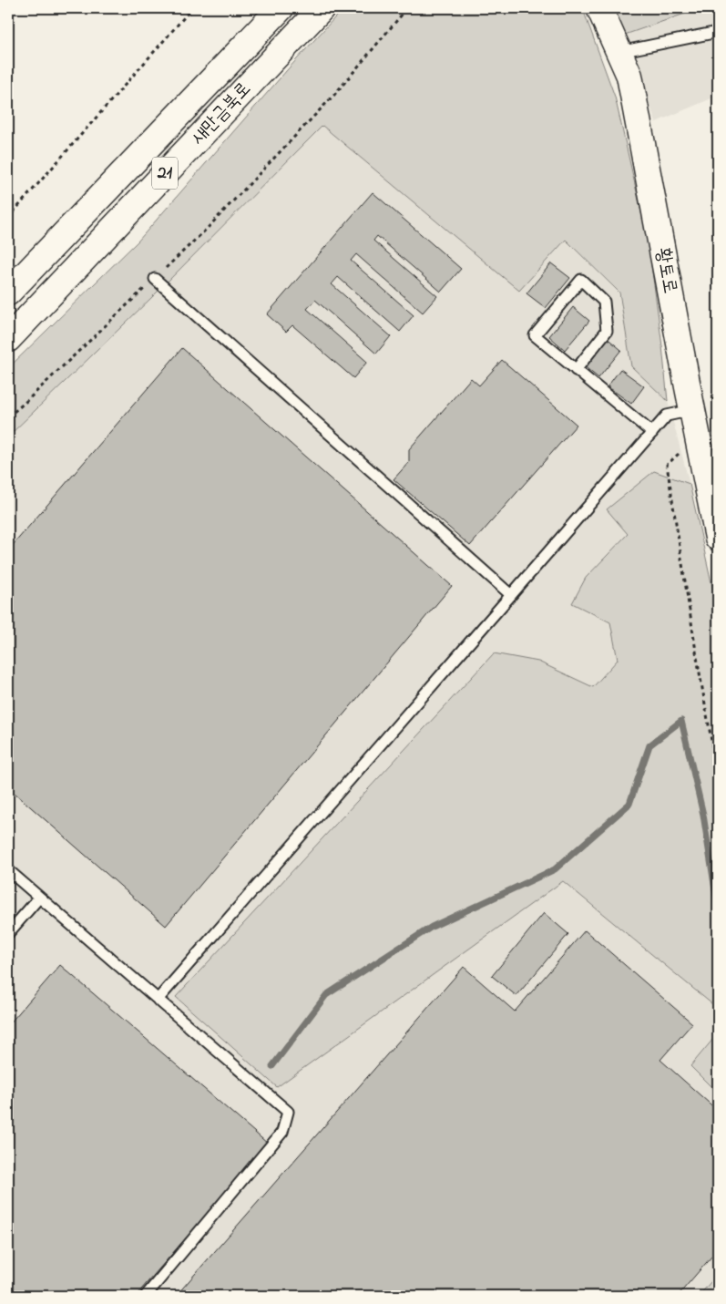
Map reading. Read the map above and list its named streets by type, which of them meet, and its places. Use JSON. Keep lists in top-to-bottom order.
{
  "streets": {
    "main road": ["새만금북로", "21", "황토로"]
  }
}
